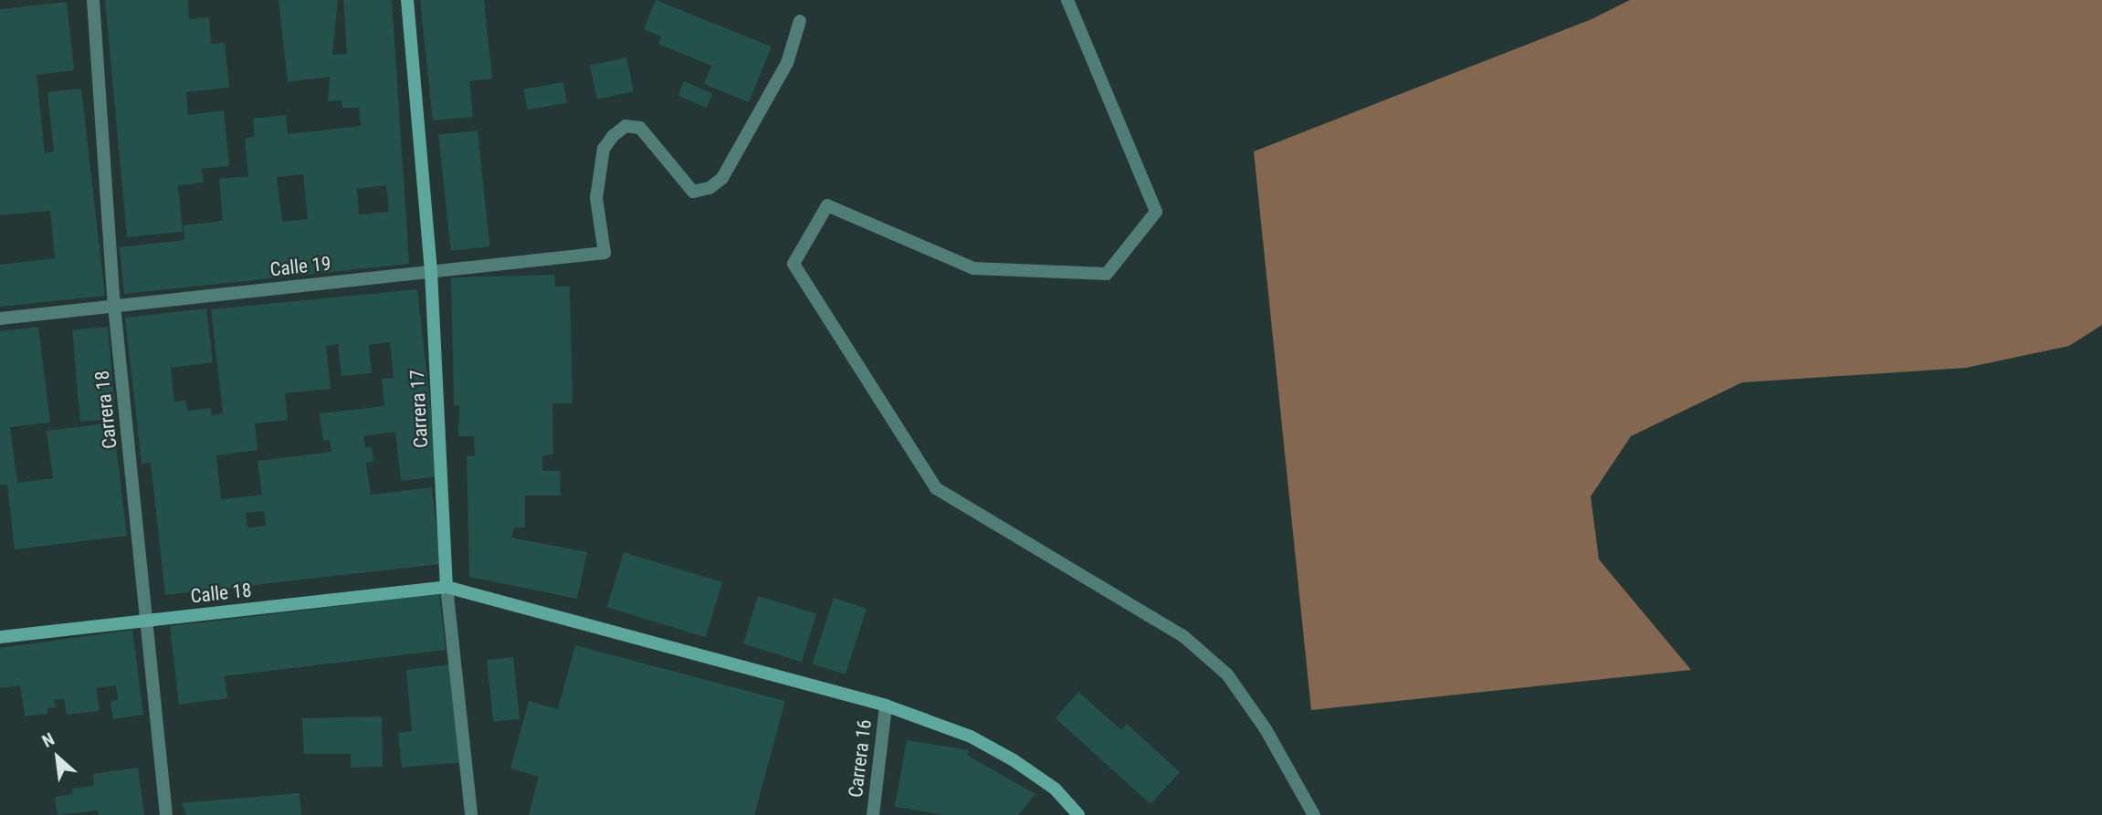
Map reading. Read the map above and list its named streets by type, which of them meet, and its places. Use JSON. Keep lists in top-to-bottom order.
{
  "streets": {
    "main road": ["Carrera 17", "Calle 18"],
    "street": ["Calle 19", "Carrera 18", "Carrera 16"]
  },
  "crossings": [
    ["Calle 19", "Carrera 17"],
    ["Calle 19", "Carrera 18"],
    ["Carrera 17", "Calle 18"],
    ["Carrera 18", "Calle 18"]
  ],
  "north": "top left"
}
